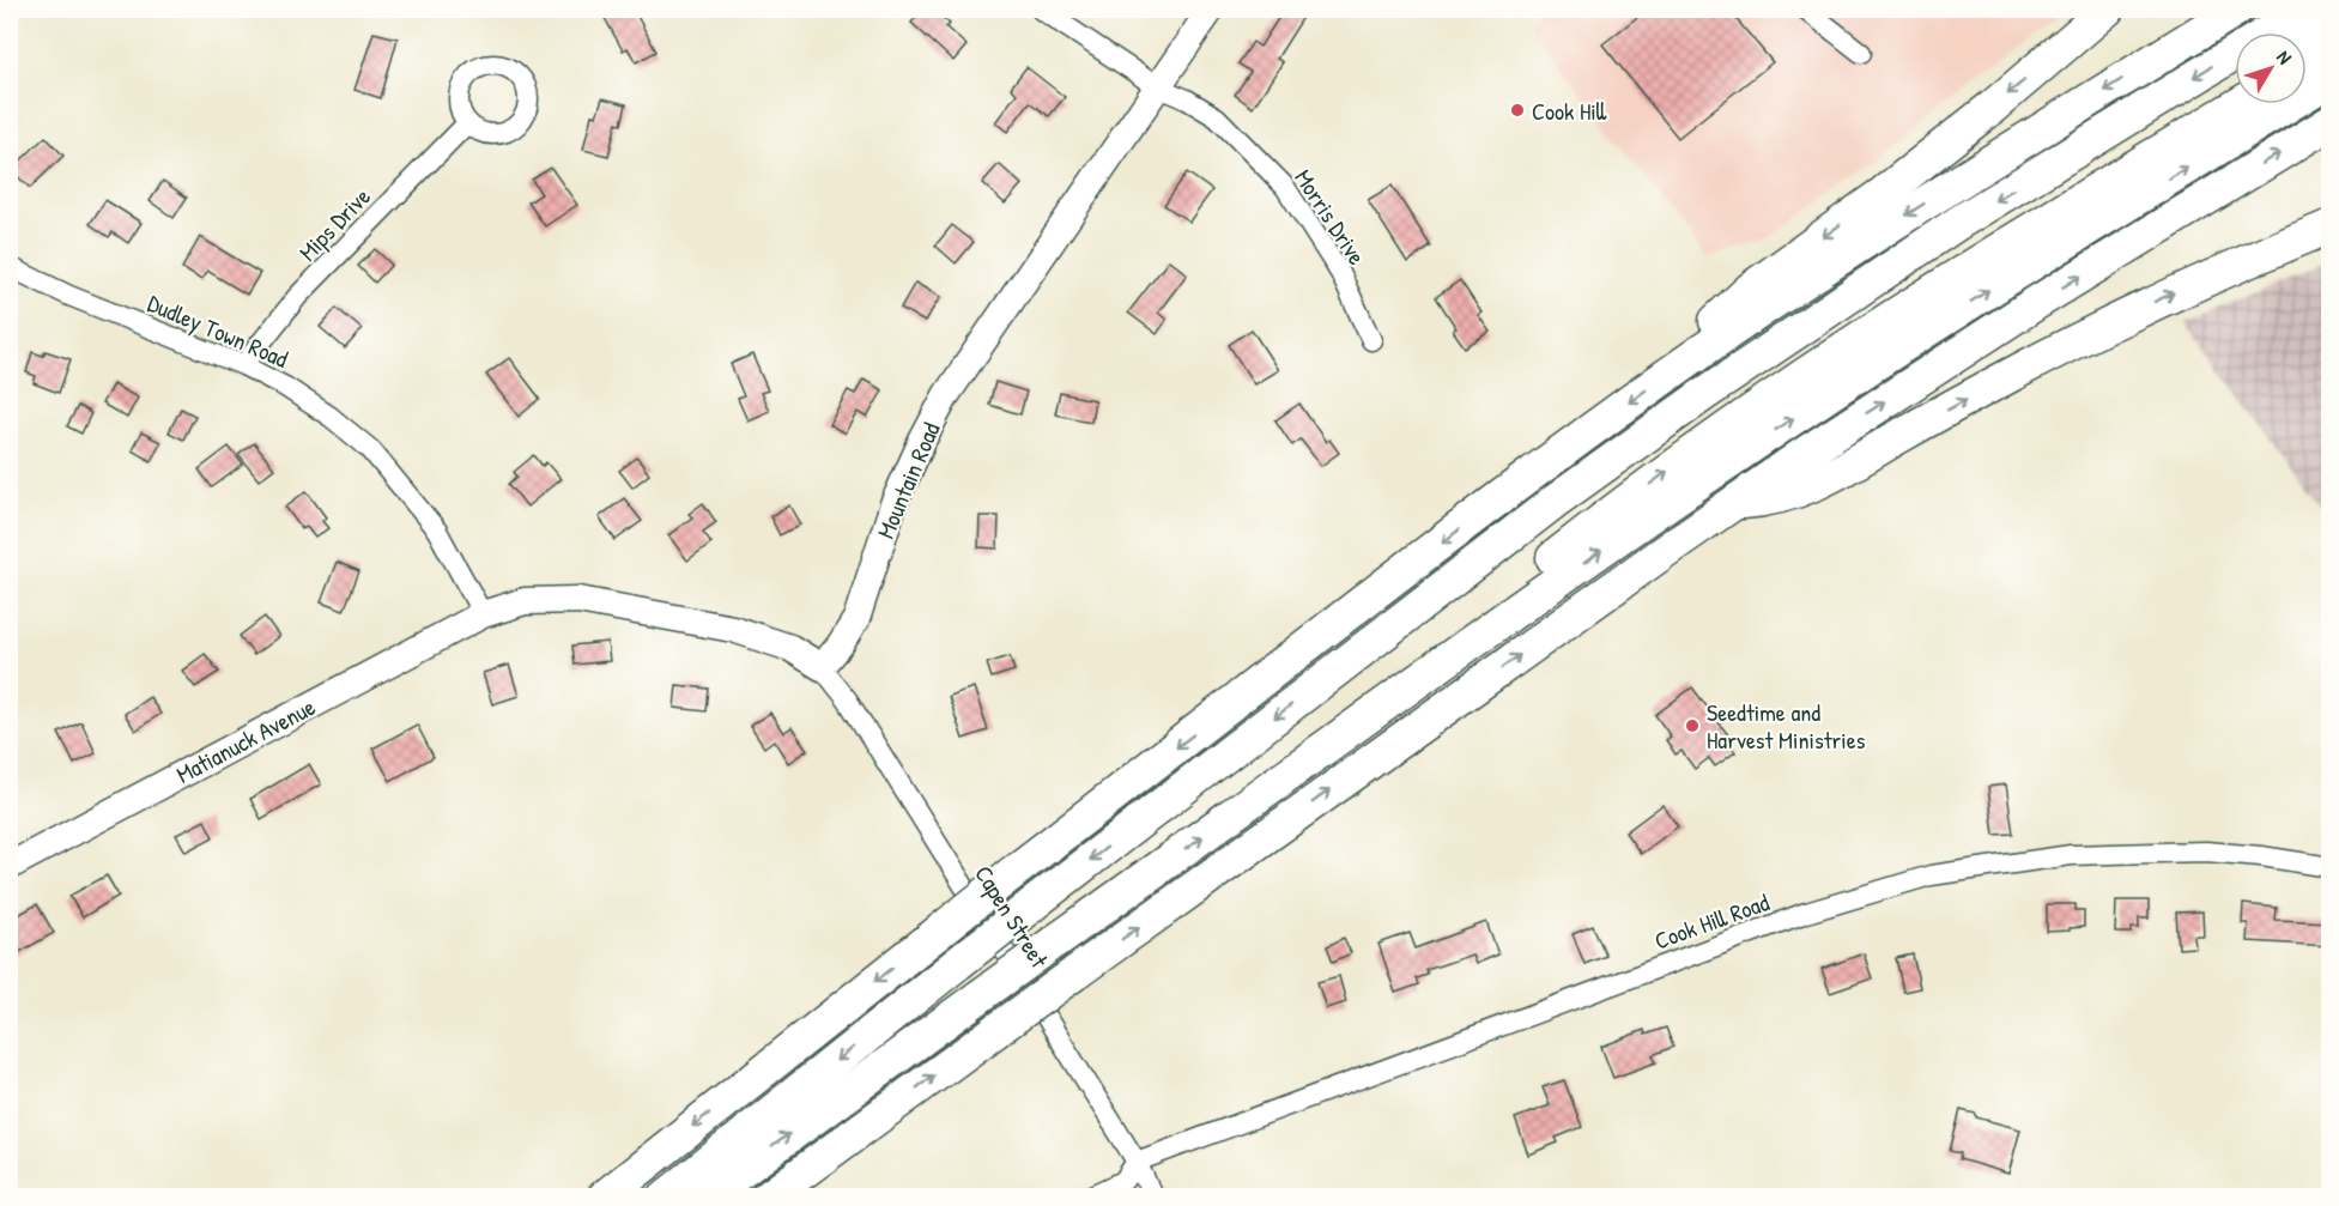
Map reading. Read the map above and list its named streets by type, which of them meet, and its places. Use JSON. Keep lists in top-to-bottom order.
{
  "streets": {
    "street": [
      "Morris Drive",
      "Mips Drive",
      "Dudley Town Road",
      "Mountain Road",
      "Matianuck Avenue",
      "Capen Street",
      "Cook Hill Road"
    ]
  },
  "crossings": [
    ["Morris Drive", "Mountain Road"],
    ["Mips Drive", "Dudley Town Road"],
    ["Dudley Town Road", "Matianuck Avenue"],
    ["Mountain Road", "Capen Street"],
    ["Capen Street", "Cook Hill Road"]
  ],
  "places": ["Cook Hill", "Seedtime and Harvest Ministries"],
  "north": "top right"
}
